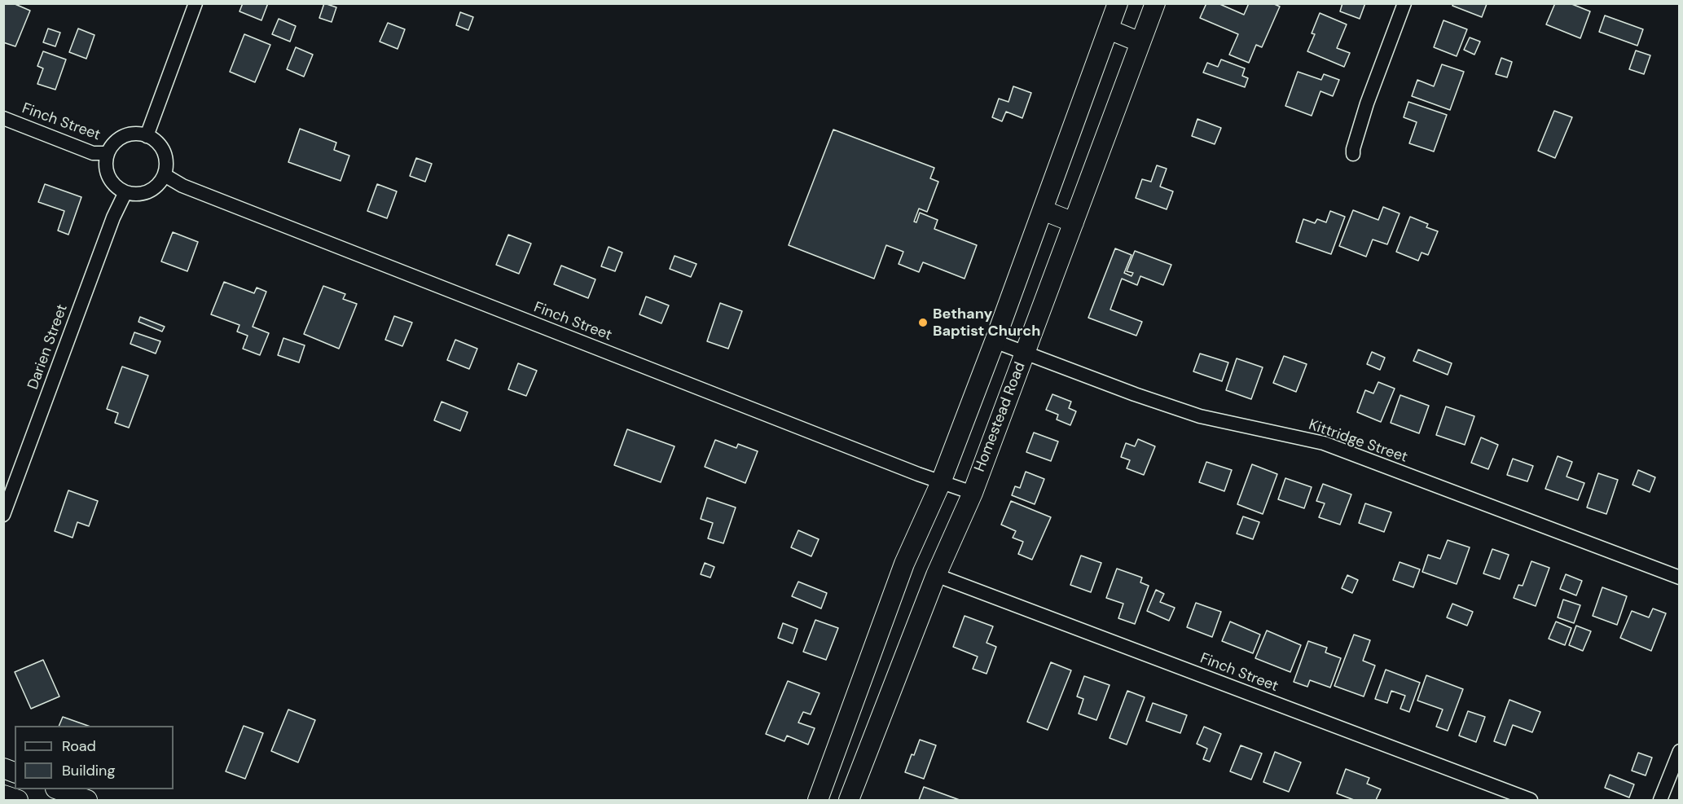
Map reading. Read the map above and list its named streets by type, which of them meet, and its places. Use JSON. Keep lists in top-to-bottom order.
{
  "streets": {
    "main road": ["Homestead Road"],
    "street": ["Finch Street", "Darien Street", "Kittridge Street"]
  },
  "crossings": [
    ["Finch Street", "Darien Street"],
    ["Finch Street", "Homestead Road"],
    ["Homestead Road", "Kittridge Street"]
  ],
  "places": ["Bethany Baptist Church"],
  "legend": ["Road", "Building"]
}
